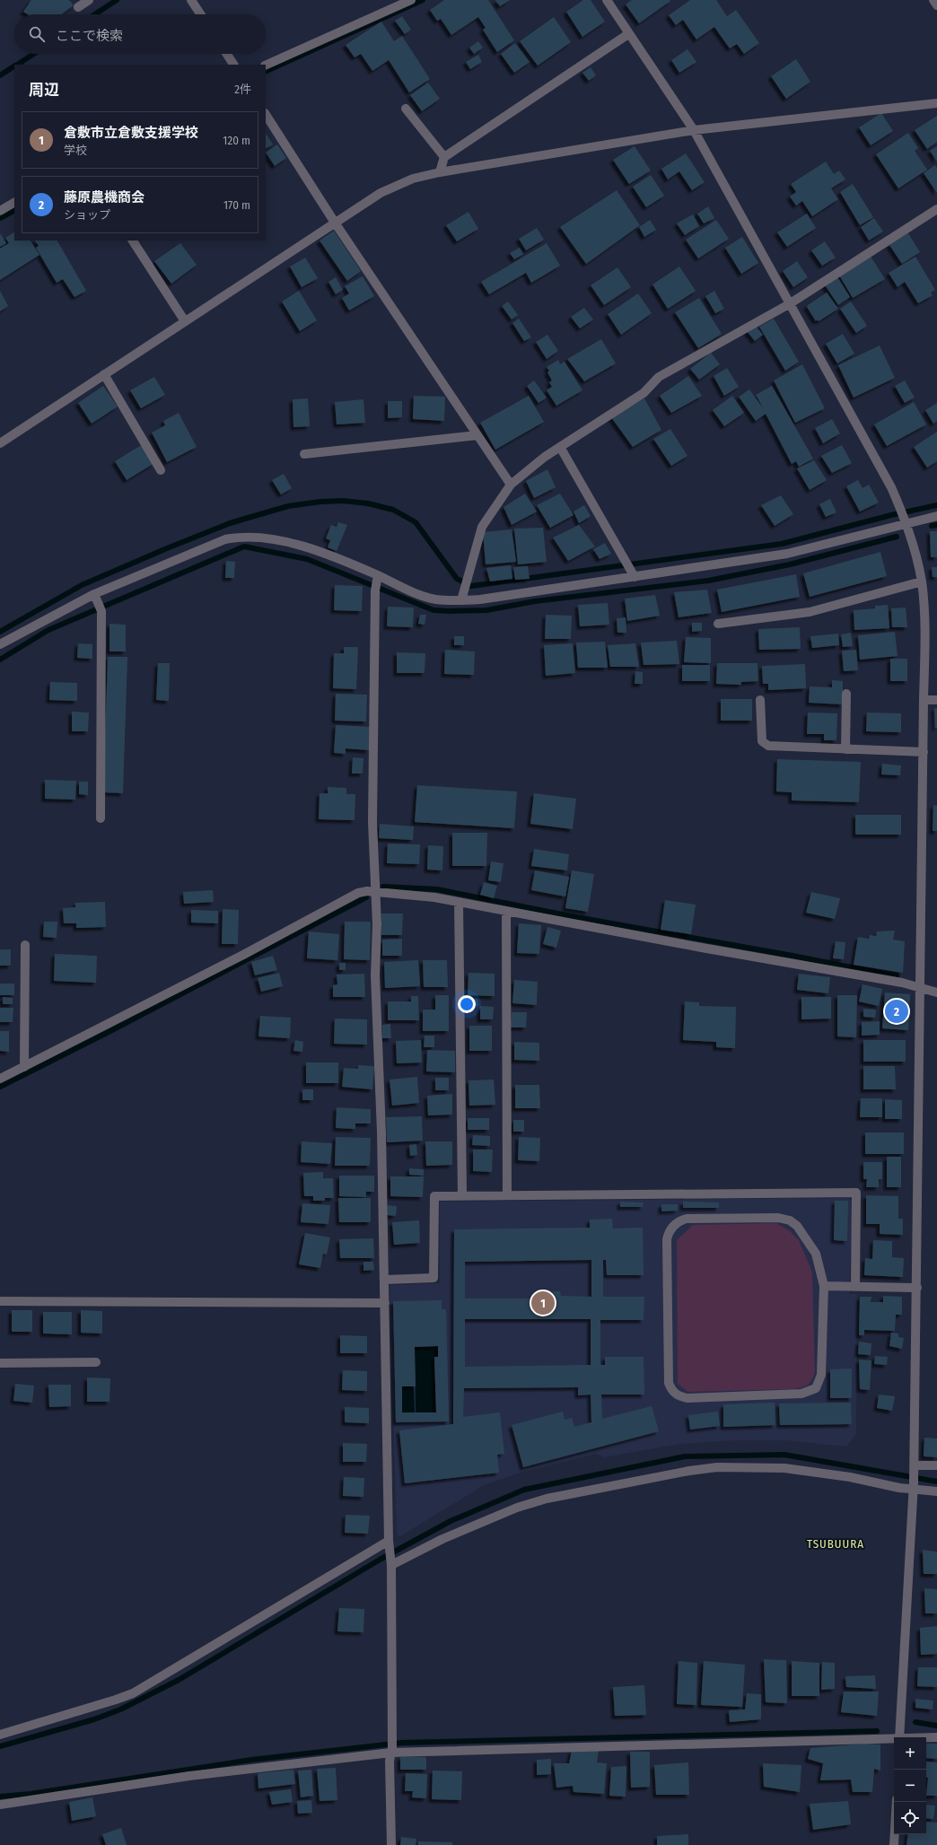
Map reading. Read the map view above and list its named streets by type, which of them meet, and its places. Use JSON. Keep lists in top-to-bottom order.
{
  "districts": ["TSUBUURA"],
  "page": {
    "search": "ここで検索",
    "heading": ["周辺", "2件"],
    "list": [
      {
        "mark": "1",
        "name": "倉敷市立倉敷支援学校",
        "note": "学校",
        "value": "120 m"
      },
      {
        "mark": "2",
        "name": "藤原農機商会",
        "note": "ショップ",
        "value": "170 m"
      }
    ],
    "pins": ["2", "1"],
    "map_buttons": ["+", "−"]
  }
}
